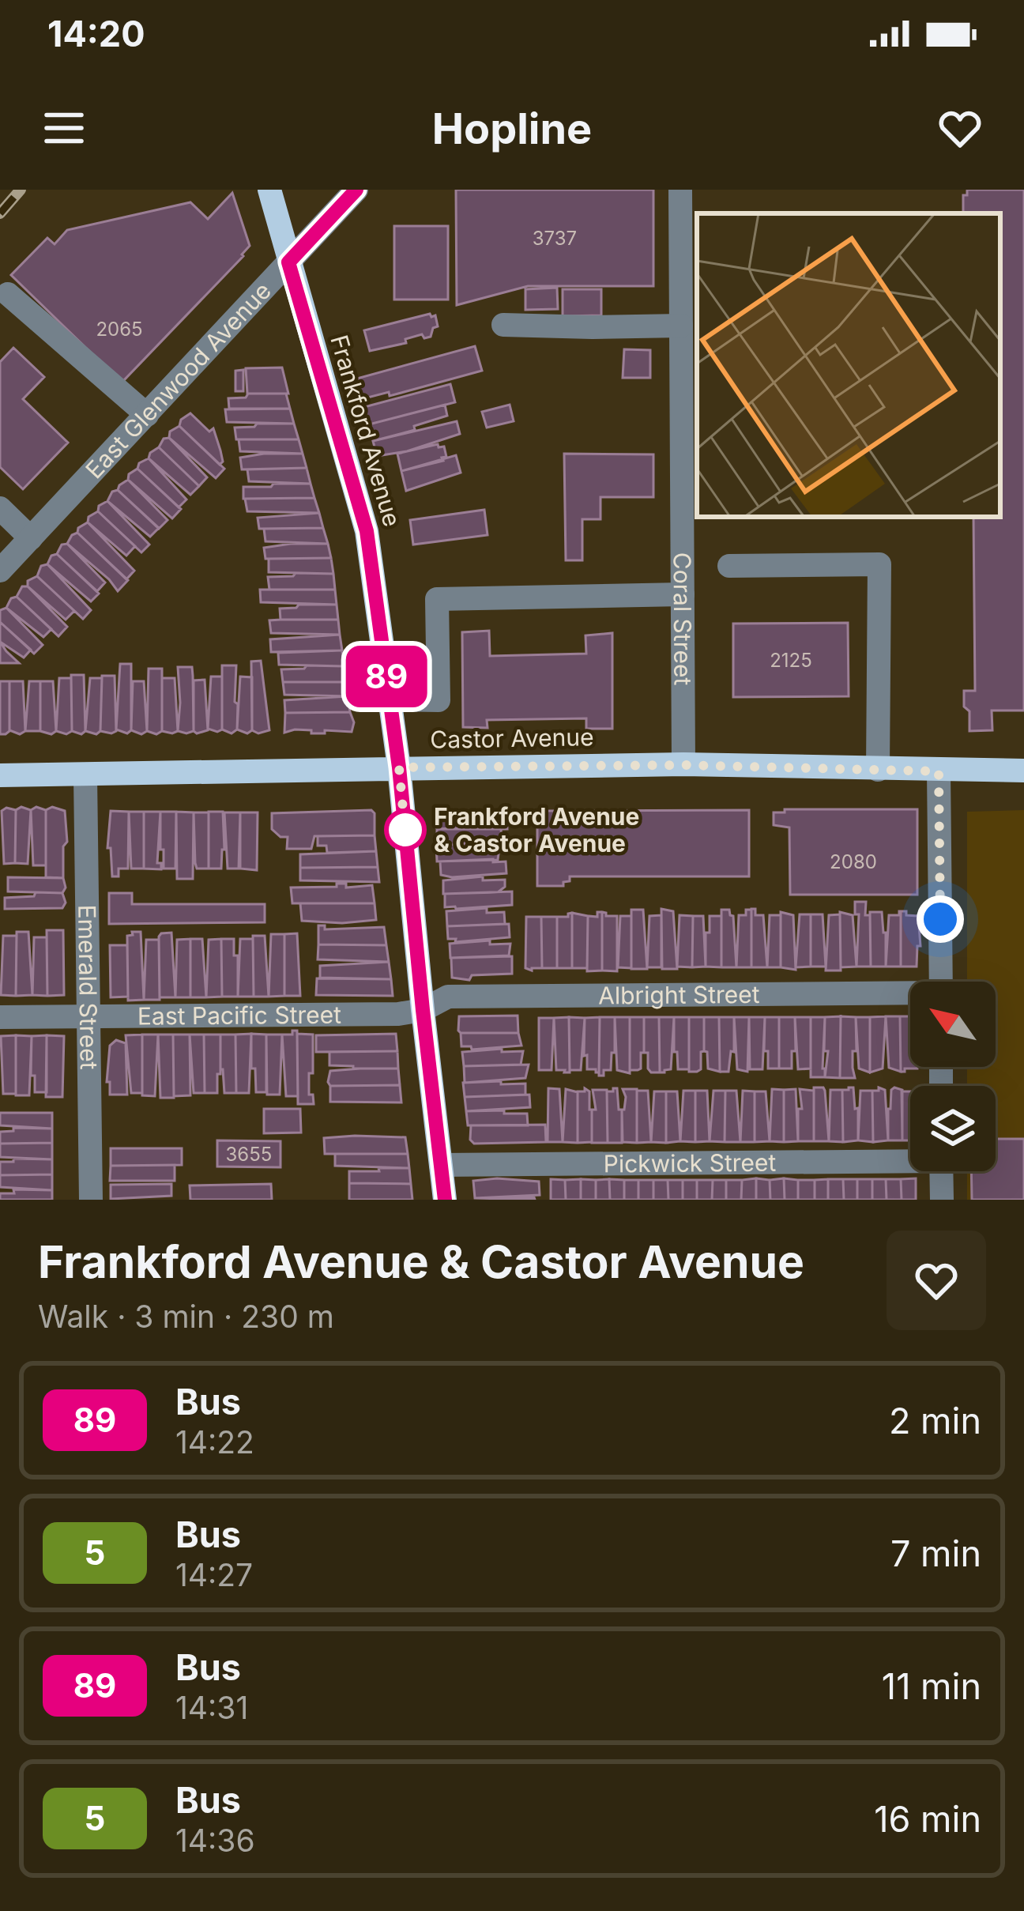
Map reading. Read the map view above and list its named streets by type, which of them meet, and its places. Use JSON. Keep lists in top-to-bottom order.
{
  "streets": {
    "main road": ["Frankford Avenue", "Castor Avenue"],
    "street": [
      "East Glenwood Avenue",
      "Coral Street",
      "Emerald Street",
      "Albright Street",
      "East Pacific Street",
      "Pickwick Street"
    ]
  },
  "crossings": [
    ["East Glenwood Avenue", "Frankford Avenue"],
    ["Frankford Avenue", "Castor Avenue"],
    ["Frankford Avenue", "Albright Street"],
    ["Frankford Avenue", "East Pacific Street"],
    ["Frankford Avenue", "Pickwick Street"],
    ["Coral Street", "Castor Avenue"],
    ["Castor Avenue", "Emerald Street"],
    ["Emerald Street", "East Pacific Street"],
    ["Albright Street", "East Pacific Street"]
  ],
  "places": ["Frankford Avenue & Castor Avenue"],
  "lines": ["bus line 89"],
  "house_numbers": [
    "3737",
    "2065",
    "2125",
    "2080",
    "3655"
  ],
  "north": "top left",
  "page": {
    "status": "14:20",
    "header": "Hopline",
    "on_map": "89",
    "heading": ["Frankford Avenue & Castor Avenue", "Walk · 3 min · 230 m"],
    "list": [
      {
        "mark": "89",
        "name": "Bus",
        "note": "14:22",
        "value": "2 min"
      },
      {
        "mark": "5",
        "name": "Bus",
        "note": "14:27",
        "value": "7 min"
      },
      {
        "mark": "89",
        "name": "Bus",
        "note": "14:31",
        "value": "11 min"
      },
      {
        "mark": "5",
        "name": "Bus",
        "note": "14:36",
        "value": "16 min"
      }
    ]
  }
}
